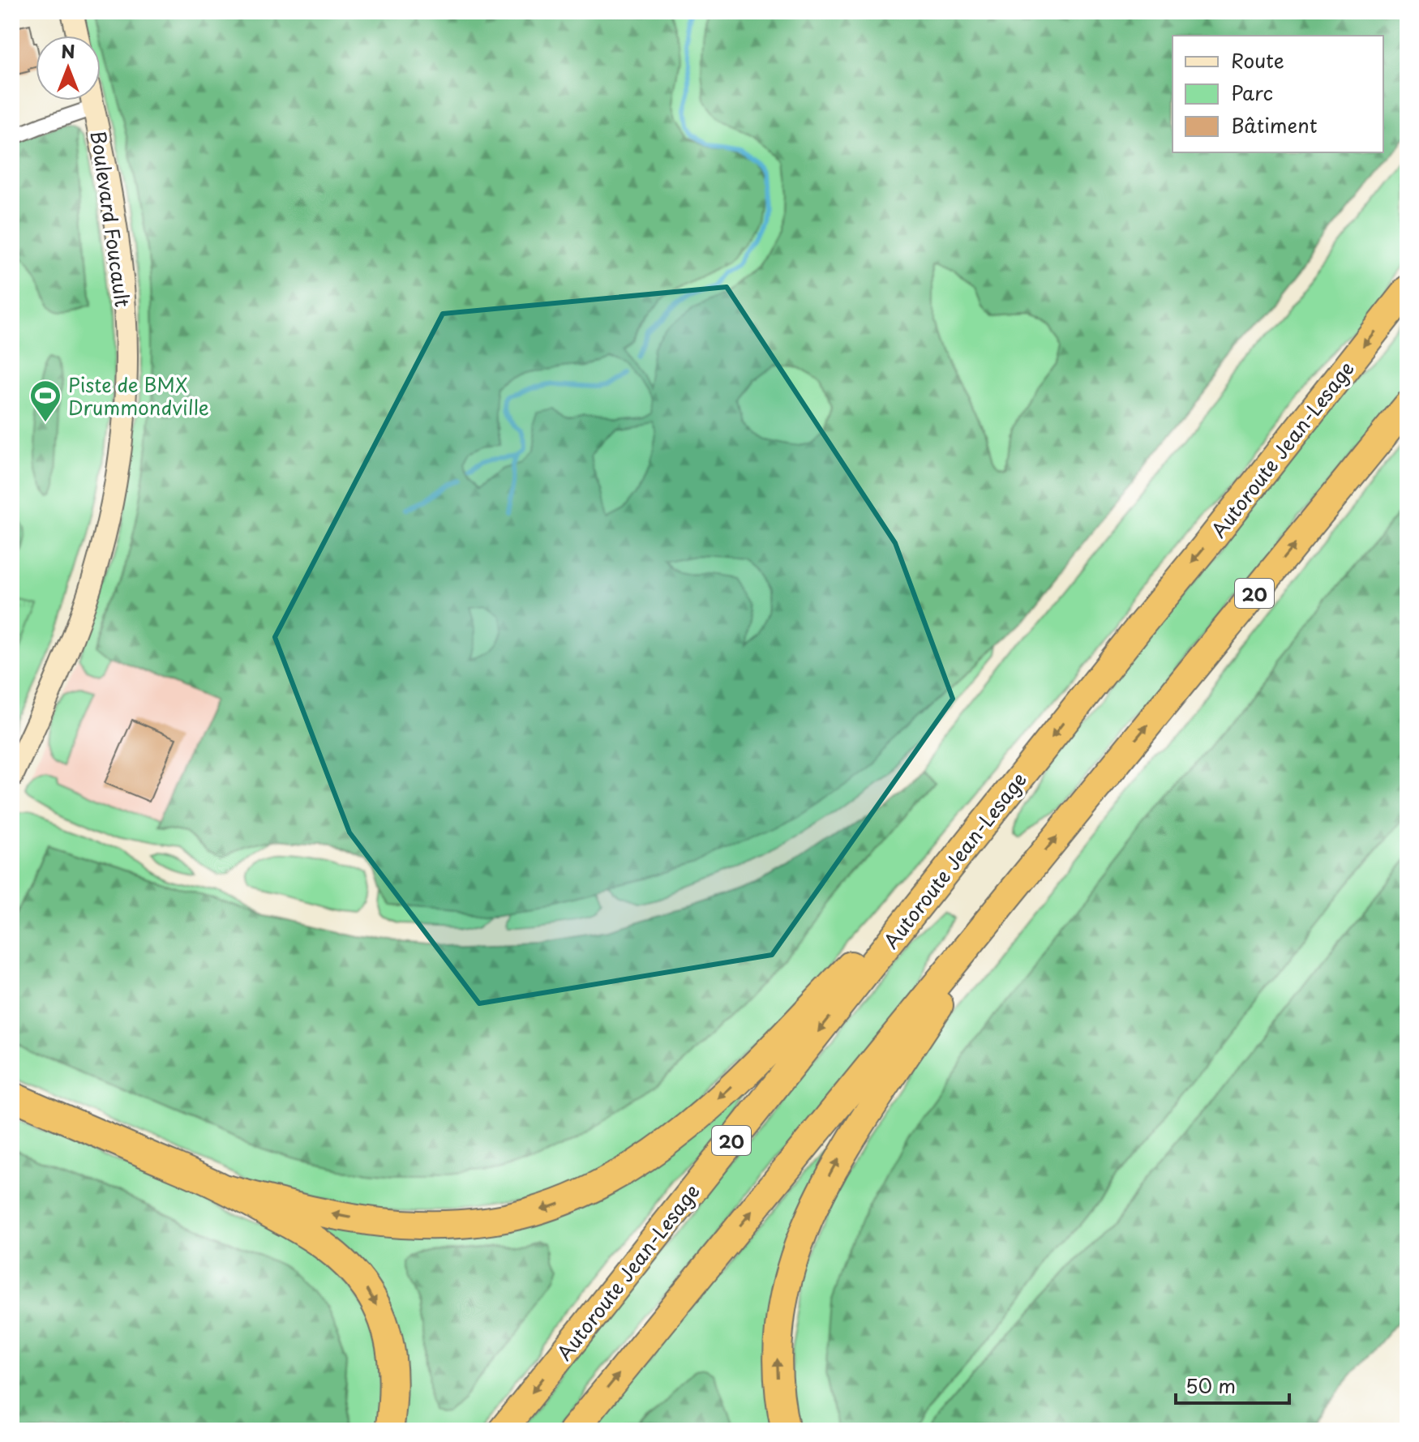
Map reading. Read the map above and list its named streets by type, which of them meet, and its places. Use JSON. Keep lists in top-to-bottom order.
{
  "streets": {
    "highway": ["Autoroute Jean-Lesage", "20"],
    "street": ["Boulevard Foucault"]
  },
  "places": {
    "sports": ["Piste de BMX Drummondville"]
  },
  "legend": ["Route", "Parc", "Bâtiment"],
  "scale_bar": "50 m",
  "north": "top"
}
